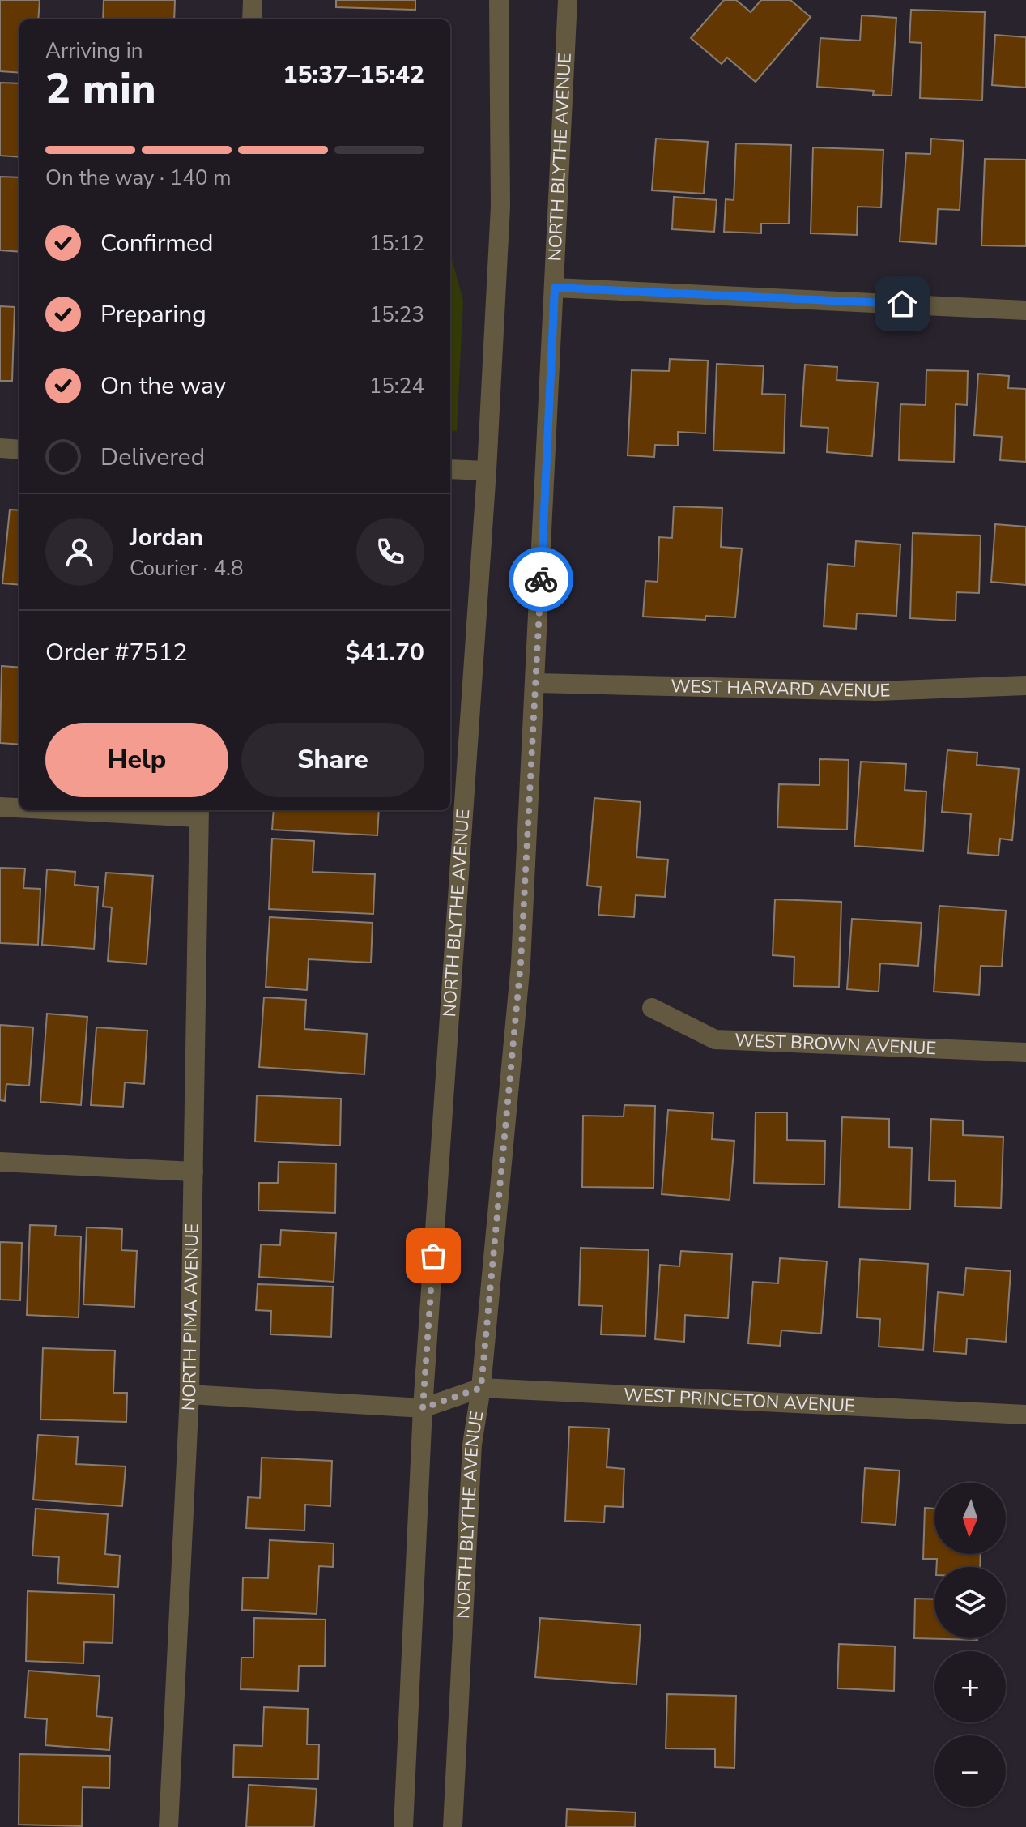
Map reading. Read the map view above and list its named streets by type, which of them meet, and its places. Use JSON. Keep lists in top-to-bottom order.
{
  "streets": {
    "street": [
      "NORTH BLYTHE AVENUE",
      "WEST HARVARD AVENUE",
      "WEST BROWN AVENUE",
      "NORTH PIMA AVENUE",
      "WEST PRINCETON AVENUE"
    ]
  },
  "crossings": [
    ["NORTH BLYTHE AVENUE", "WEST HARVARD AVENUE"],
    ["NORTH BLYTHE AVENUE", "WEST PRINCETON AVENUE"]
  ],
  "north": "bottom",
  "page": {
    "heading": ["2 min", "Arriving in", "15:37–15:42"],
    "panel": [
      "Jordan",
      "Courier · 4.8",
      "Order #7512",
      "$41.70"
    ],
    "bar": "On the way · 140 m",
    "list": [
      ["Confirmed", "15:12"],
      ["Preparing", "15:23"],
      ["On the way", "15:24"],
      "Delivered"
    ],
    "buttons": ["Help", "Share"],
    "map_buttons": ["+", "−"]
  }
}
